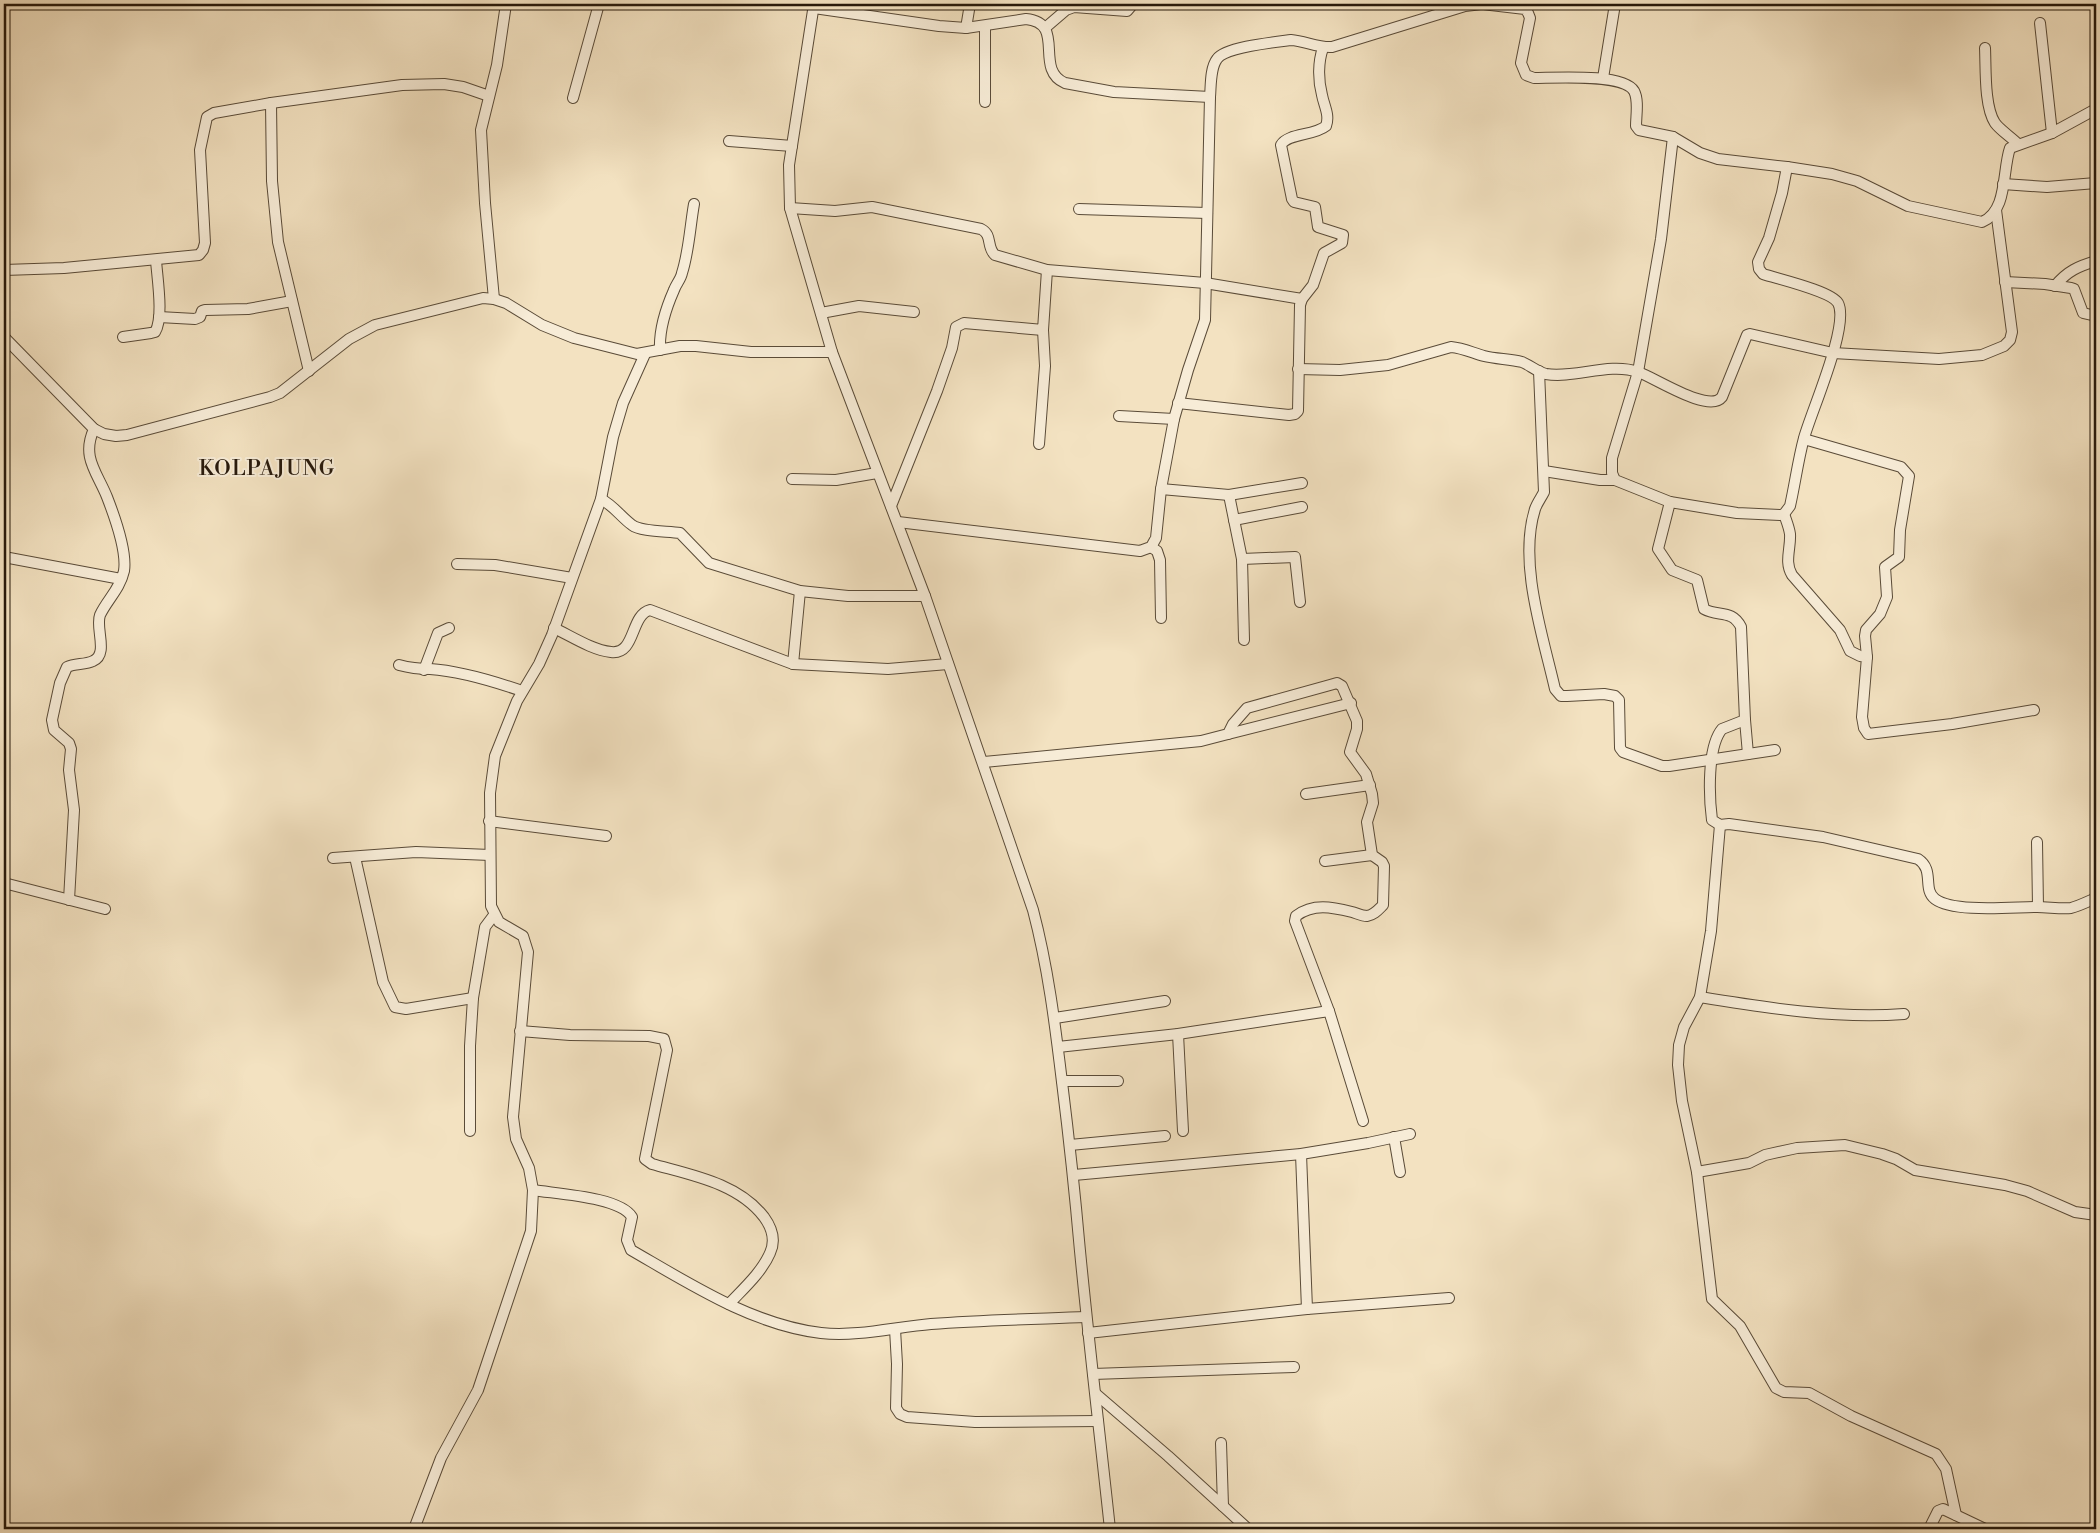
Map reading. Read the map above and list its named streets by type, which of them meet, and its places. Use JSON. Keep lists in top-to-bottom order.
{
  "districts": ["KOLPAJUNG"]
}
